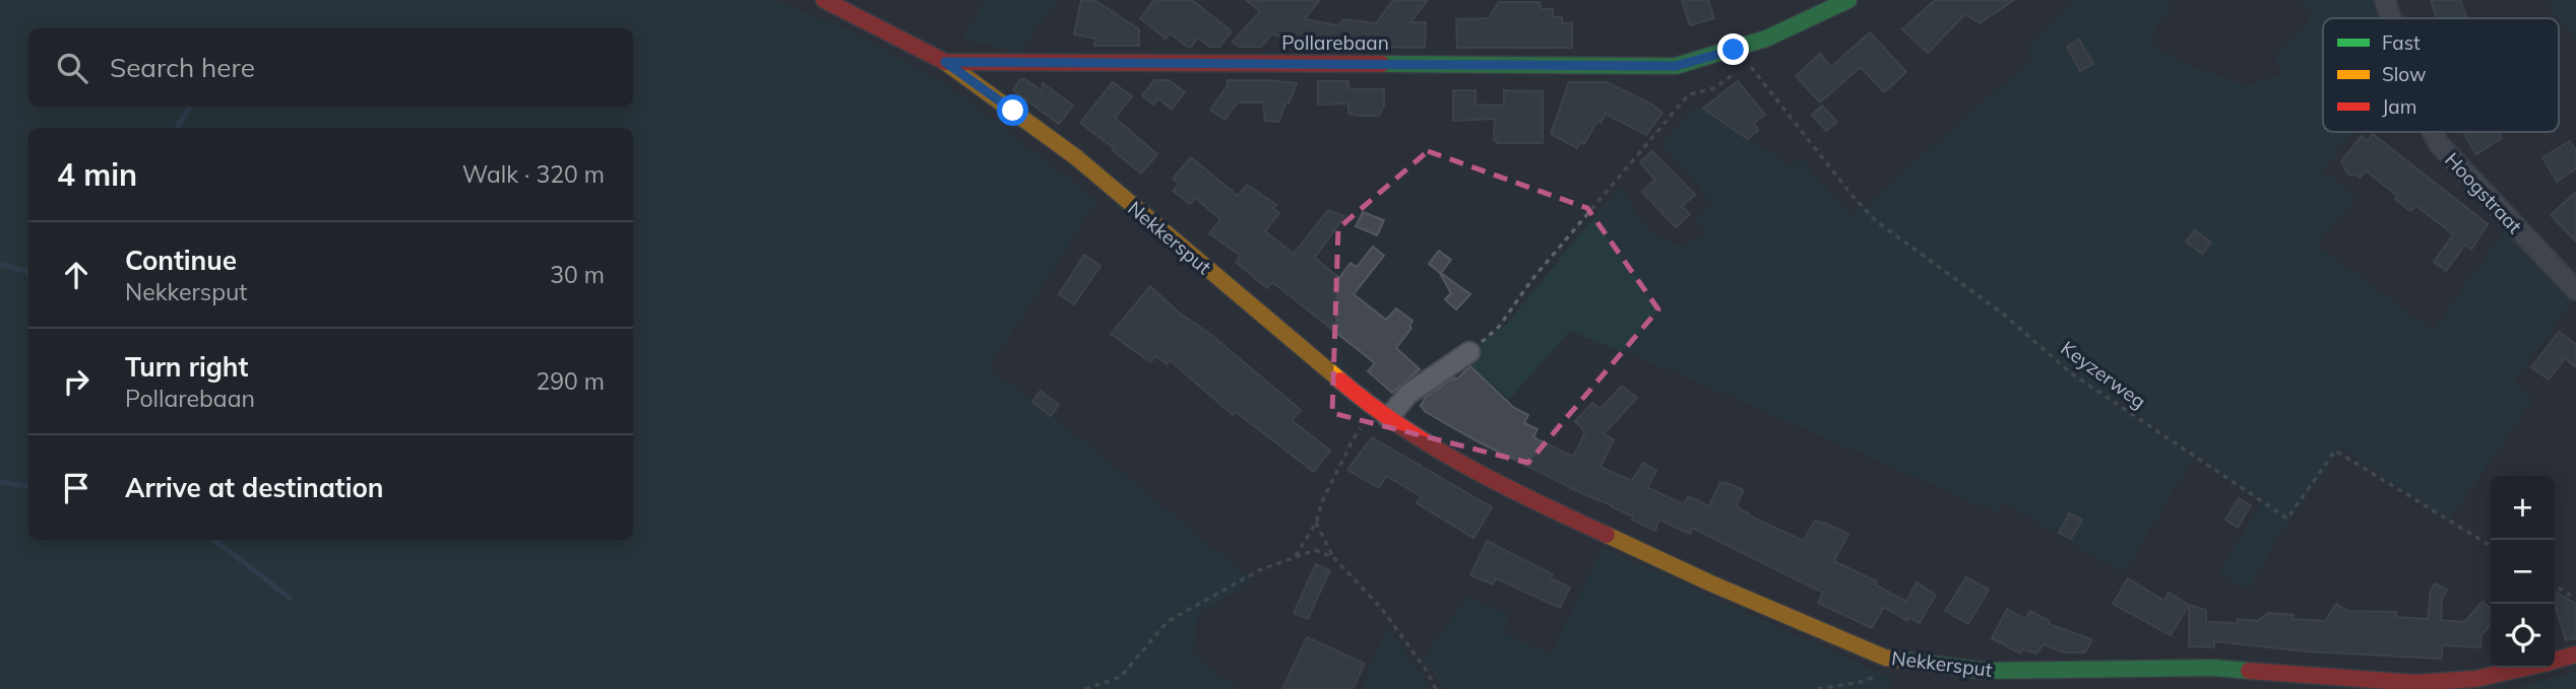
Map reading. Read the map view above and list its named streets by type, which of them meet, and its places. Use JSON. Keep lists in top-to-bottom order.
{
  "streets": {
    "street": ["Pollarebaan", "Hoogstraat", "Nekkersput"],
    "path": ["Keyzerweg"]
  },
  "crossings": [
    ["Pollarebaan", "Nekkersput"],
    ["Pollarebaan", "Keyzerweg"]
  ],
  "legend": ["Fast", "Slow", "Jam"],
  "page": {
    "search": "Search here",
    "heading": ["4 min", "Walk · 320 m"],
    "list": [
      ["Continue", "Nekkersput", "30 m"],
      ["Turn right", "Pollarebaan", "290 m"],
      "Arrive at destination"
    ],
    "map_buttons": ["+", "−"]
  }
}
